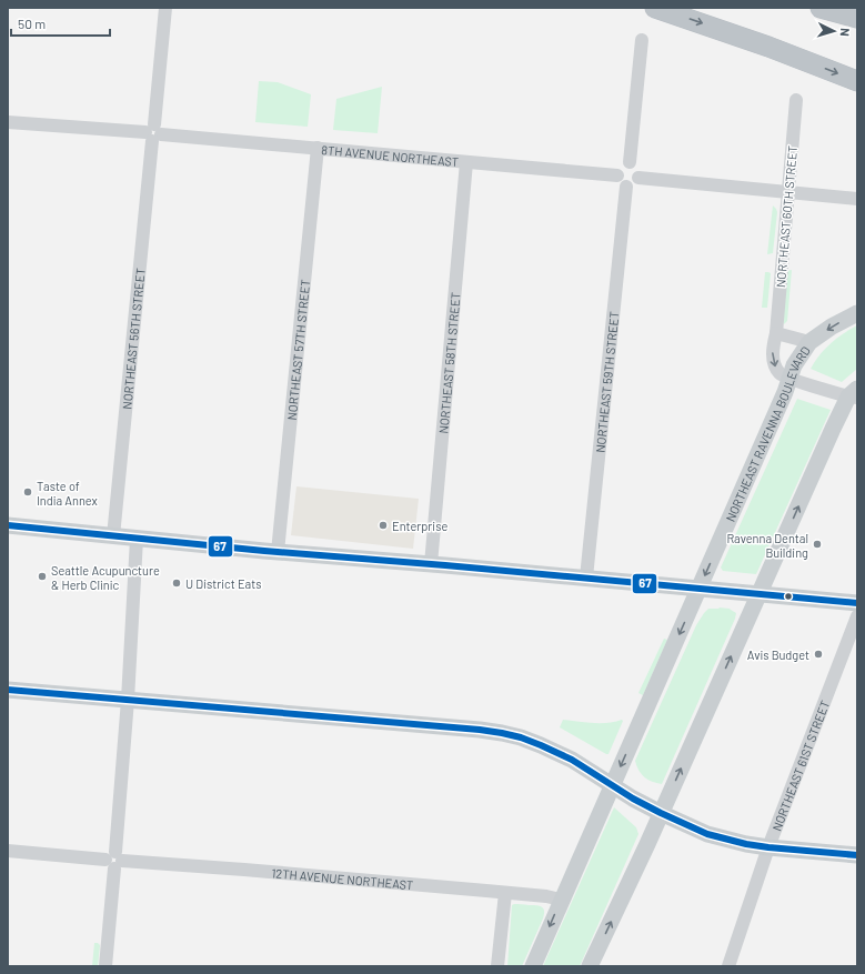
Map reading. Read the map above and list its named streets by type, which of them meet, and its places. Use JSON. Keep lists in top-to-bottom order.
{
  "streets": {
    "main road": ["NORTHEAST RAVENNA BOULEVARD"],
    "street": [
      "8TH AVENUE NORTHEAST",
      "NORTHEAST 60TH STREET",
      "NORTHEAST 56TH STREET",
      "NORTHEAST 57TH STREET",
      "NORTHEAST 58TH STREET",
      "NORTHEAST 59TH STREET",
      "NORTHEAST 61ST STREET",
      "12TH AVENUE NORTHEAST"
    ]
  },
  "crossings": [
    ["8TH AVENUE NORTHEAST", "NORTHEAST 56TH STREET"],
    ["8TH AVENUE NORTHEAST", "NORTHEAST 57TH STREET"],
    ["8TH AVENUE NORTHEAST", "NORTHEAST 58TH STREET"],
    ["8TH AVENUE NORTHEAST", "NORTHEAST 59TH STREET"],
    ["NORTHEAST 60TH STREET", "NORTHEAST RAVENNA BOULEVARD"],
    ["NORTHEAST RAVENNA BOULEVARD", "12TH AVENUE NORTHEAST"]
  ],
  "places": [
    "Taste of India Annex",
    "Enterprise",
    "Ravenna Dental Building",
    "Seattle Acupuncture & Herb Clinic",
    "U District Eats",
    "Avis Budget"
  ],
  "lines": ["transit line 67"],
  "scale_bar": "50 m",
  "north": "right"
}
